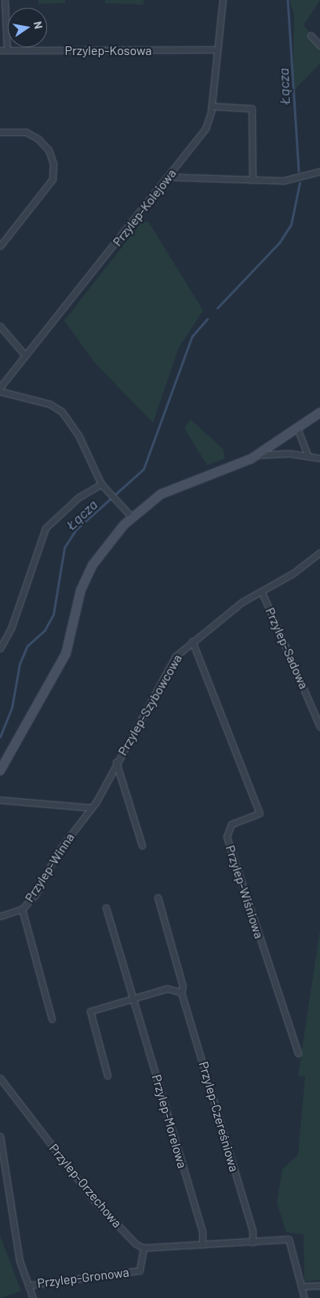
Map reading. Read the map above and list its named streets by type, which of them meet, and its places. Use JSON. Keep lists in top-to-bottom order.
{
  "streets": {
    "street": [
      "Przylep-Kosowa",
      "Przylep-Kolejowa",
      "Przylep-Sadowa",
      "Przylep-Szybowcowa",
      "Przylep-Winna",
      "Przylep-Wiśniowa",
      "Przylep-Czereśniowa",
      "Przylep-Morelowa",
      "Przylep-Orzechowa",
      "Przylep-Gronowa"
    ]
  },
  "crossings": [
    ["Przylep-Kosowa", "Przylep-Kolejowa"],
    ["Przylep-Sadowa", "Przylep-Szybowcowa"],
    ["Przylep-Szybowcowa", "Przylep-Winna"],
    ["Przylep-Szybowcowa", "Przylep-Wiśniowa"],
    ["Przylep-Orzechowa", "Przylep-Gronowa"]
  ],
  "water": ["Łącza"],
  "north": "right"
}
